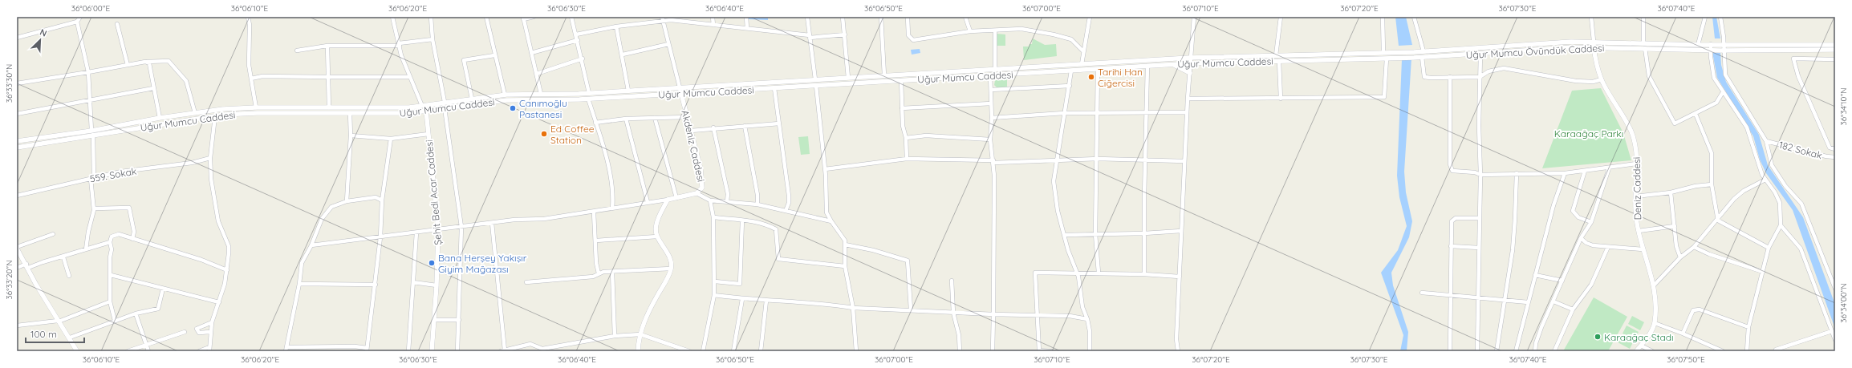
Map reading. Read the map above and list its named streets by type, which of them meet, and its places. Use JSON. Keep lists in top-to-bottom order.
{
  "streets": {
    "street": [
      "Uğur Mumcu Övündük Caddesi",
      "Uğur Mumcu Caddesi",
      "Akdeniz Caddesi",
      "182 Sokak",
      "559. Sokak",
      "Deniz Caddesi",
      "Şehit Bedi Acar Caddesi"
    ]
  },
  "crossings": [
    ["Uğur Mumcu Övündük Caddesi", "Uğur Mumcu Caddesi"],
    ["Uğur Mumcu Övündük Caddesi", "Deniz Caddesi"],
    ["Uğur Mumcu Caddesi", "Akdeniz Caddesi"],
    ["Uğur Mumcu Caddesi", "Şehit Bedi Acar Caddesi"]
  ],
  "parks": ["Karaağaç Parkı"],
  "places": [
    "Tarihi Han Ciğercisi",
    "Canımoğlu Pastanesi",
    "Ed Coffee Station",
    "Bana Herşey Yakışır Giyim Mağazası",
    "Karaağaç Stadı"
  ],
  "scale_bar": "100 m",
  "north": "top right",
  "coordinates": [
    "36°06'00\"E",
    "36°06'10\"E",
    "36°06'20\"E",
    "36°06'30\"E",
    "36°06'40\"E",
    "36°06'50\"E",
    "36°07'00\"E",
    "36°07'10\"E",
    "36°07'20\"E",
    "36°07'30\"E",
    "36°07'40\"E",
    "36°33'30\"N",
    "36°34'10\"N",
    "36°33'20\"N",
    "36°34'00\"N",
    "36°07'50\"E"
  ]
}
